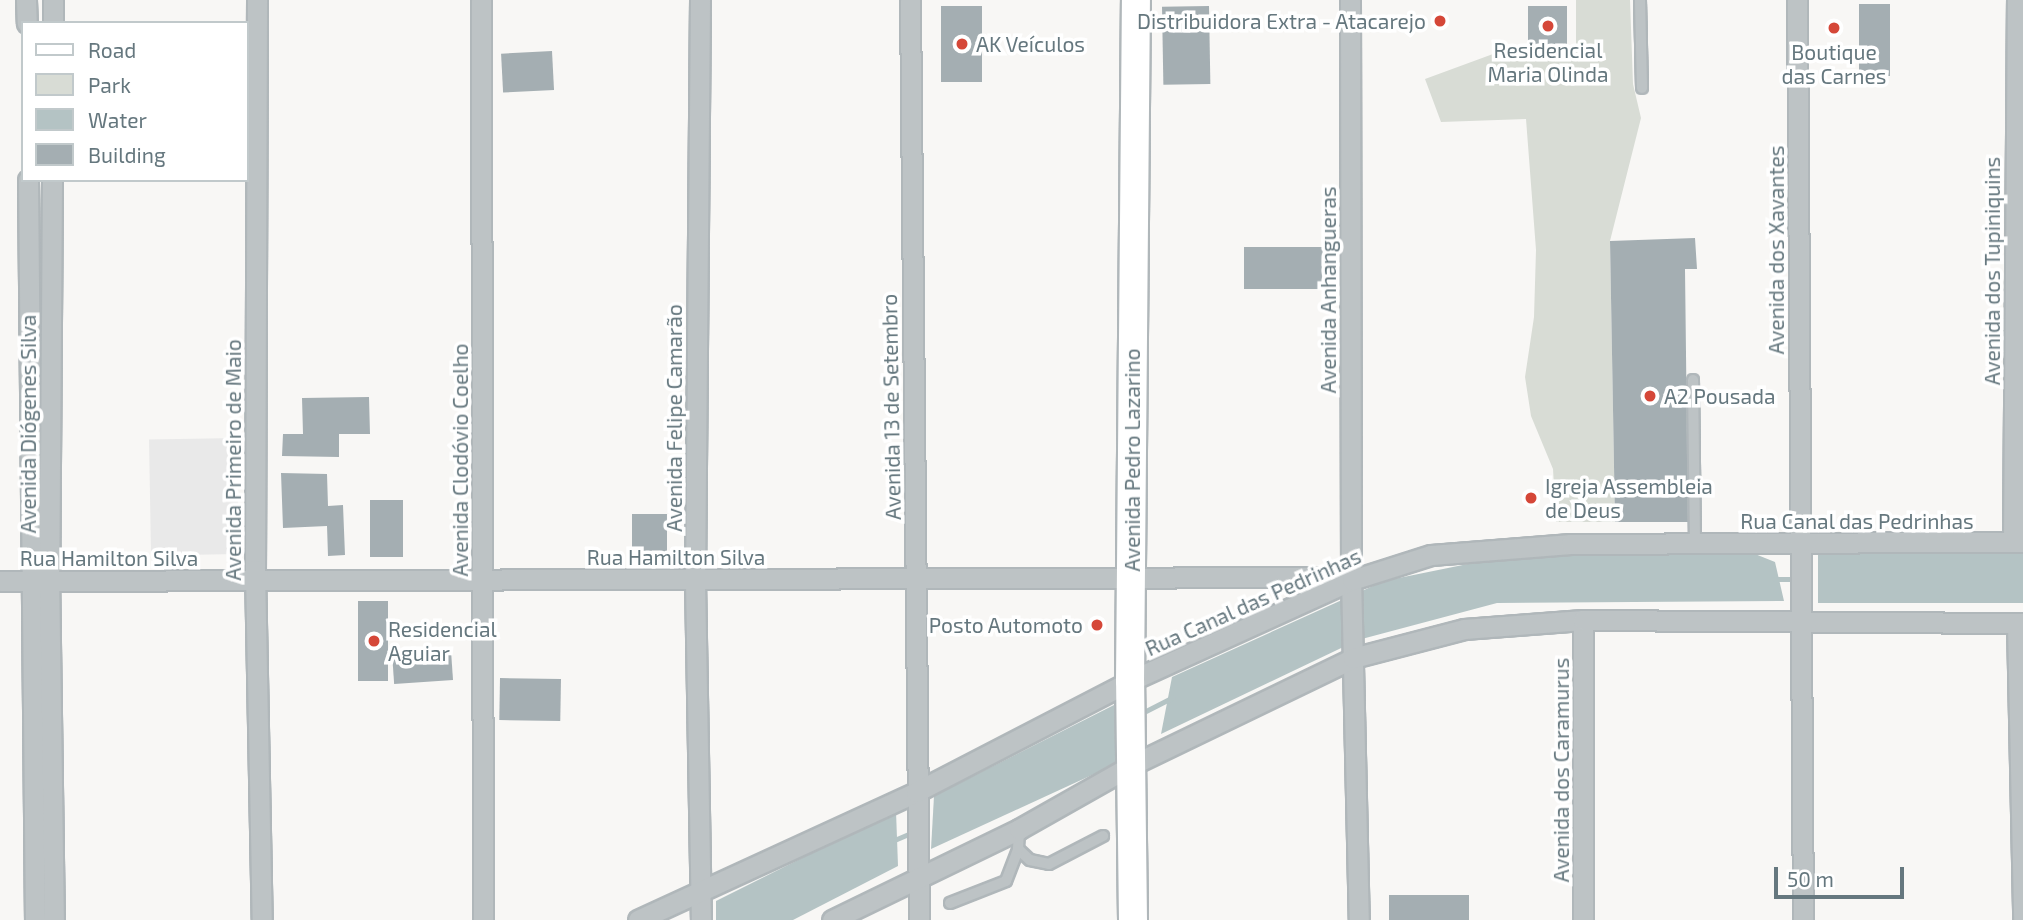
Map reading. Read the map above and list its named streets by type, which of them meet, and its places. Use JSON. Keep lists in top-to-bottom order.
{
  "streets": {
    "main road": ["Avenida Pedro Lazarino"],
    "street": [
      "Avenida dos Xavantes",
      "Avenida dos Tupiniquins",
      "Avenida Anhangueras",
      "Avenida 13 de Setembro",
      "Avenida Felipe Camarão",
      "Avenida Diógenes Silva",
      "Avenida Primeiro de Maio",
      "Avenida Clodóvio Coelho",
      "Rua Canal das Pedrinhas",
      "Rua Hamilton Silva",
      "Avenida dos Caramurus"
    ]
  },
  "crossings": [
    ["Avenida dos Xavantes", "Rua Canal das Pedrinhas"],
    ["Avenida dos Tupiniquins", "Rua Canal das Pedrinhas"],
    ["Avenida Anhangueras", "Rua Canal das Pedrinhas"],
    ["Avenida Anhangueras", "Rua Hamilton Silva"],
    ["Avenida 13 de Setembro", "Rua Canal das Pedrinhas"],
    ["Avenida 13 de Setembro", "Rua Hamilton Silva"],
    ["Avenida Felipe Camarão", "Rua Canal das Pedrinhas"],
    ["Avenida Felipe Camarão", "Rua Hamilton Silva"],
    ["Avenida Diógenes Silva", "Rua Hamilton Silva"],
    ["Avenida Primeiro de Maio", "Rua Hamilton Silva"],
    ["Avenida Clodóvio Coelho", "Rua Hamilton Silva"],
    ["Avenida Pedro Lazarino", "Rua Canal das Pedrinhas"],
    ["Avenida Pedro Lazarino", "Rua Hamilton Silva"],
    ["Rua Canal das Pedrinhas", "Rua Hamilton Silva"]
  ],
  "places": [
    "Distribuidora Extra - Atacarejo",
    "Residencial Maria Olinda",
    "Boutique das Carnes",
    "AK Veículos",
    "A2 Pousada",
    "Igreja Assembleia de Deus",
    "Posto Automoto",
    "Residencial Aguiar"
  ],
  "legend": [
    "Road",
    "Park",
    "Water",
    "Building"
  ],
  "scale_bar": "50 m"
}
